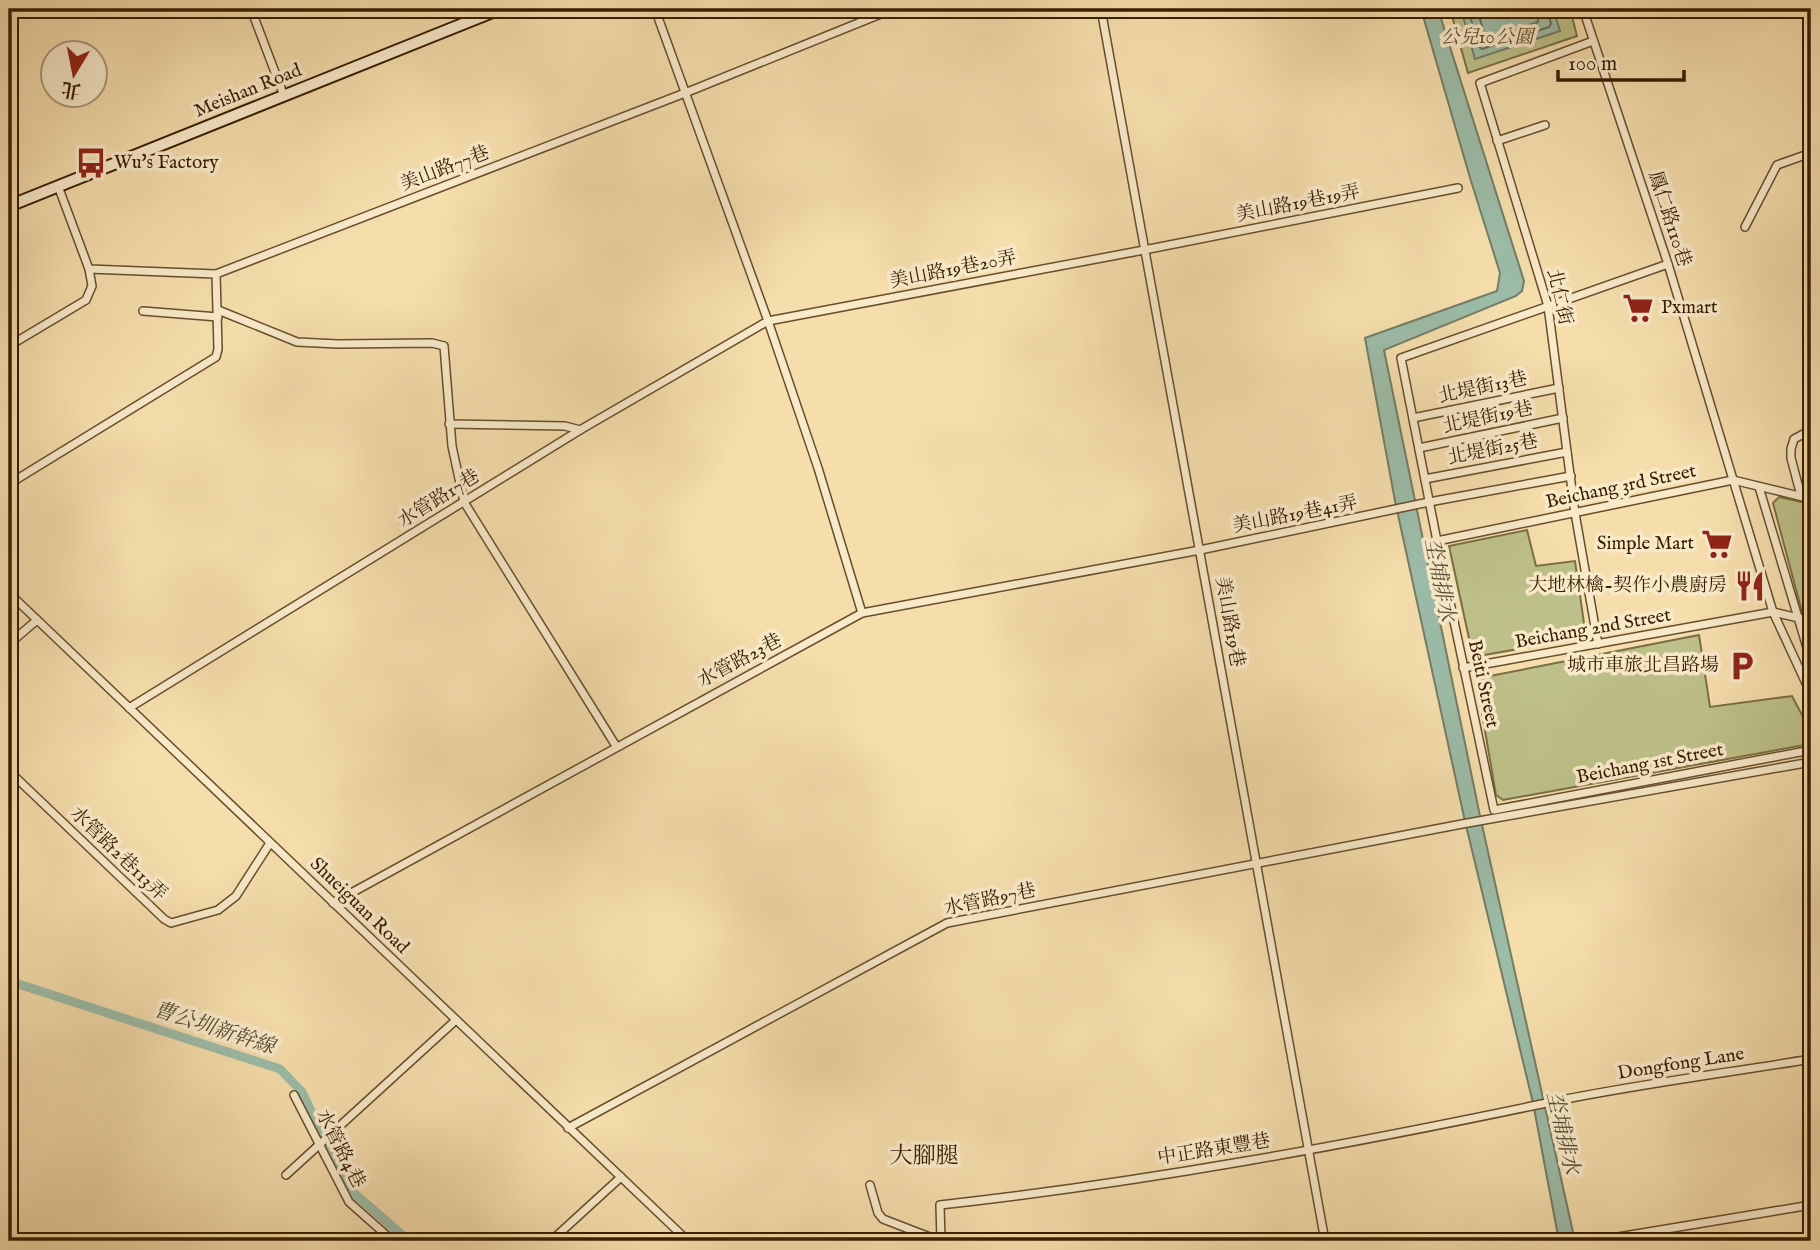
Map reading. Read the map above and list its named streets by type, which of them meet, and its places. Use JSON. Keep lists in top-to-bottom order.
{
  "streets": {
    "street": [
      "Meishan Road",
      "美山路77巷",
      "美山路19巷19弄",
      "鳳仁路110巷",
      "美山路19巷20弄",
      "北仁街",
      "北堤街13巷",
      "北堤街19巷",
      "北堤街25巷",
      "Beichang 3rd Street",
      "水管路17巷",
      "美山路19巷41弄",
      "美山路19巷",
      "Beichang 2nd Street",
      "水管路23巷",
      "Beiti Street",
      "Beichang 1st Street",
      "水管路2巷113弄",
      "水管路97巷",
      "Shueiguan Road",
      "Dongfong Lane",
      "水管路4巷",
      "中正路東豐巷"
    ]
  },
  "crossings": [
    ["美山路19巷19弄", "美山路19巷20弄"],
    ["美山路19巷19弄", "美山路19巷"],
    ["鳳仁路110巷", "北仁街"],
    ["鳳仁路110巷", "Beichang 3rd Street"],
    ["鳳仁路110巷", "Beichang 2nd Street"],
    ["美山路19巷20弄", "水管路17巷"],
    ["美山路19巷20弄", "美山路19巷"],
    ["北仁街", "北堤街13巷"],
    ["北仁街", "北堤街19巷"],
    ["北仁街", "北堤街25巷"],
    ["北仁街", "Beichang 3rd Street"],
    ["北仁街", "美山路19巷41弄"],
    ["北仁街", "Beichang 2nd Street"],
    ["北仁街", "Beiti Street"],
    ["北堤街13巷", "Beiti Street"],
    ["北堤街19巷", "Beiti Street"],
    ["北堤街25巷", "Beiti Street"],
    ["Beichang 3rd Street", "Beiti Street"],
    ["水管路17巷", "Shueiguan Road"],
    ["美山路19巷41弄", "美山路19巷"],
    ["美山路19巷41弄", "水管路23巷"],
    ["美山路19巷41弄", "Beiti Street"],
    ["美山路19巷", "水管路23巷"],
    ["美山路19巷", "水管路97巷"],
    ["美山路19巷", "中正路東豐巷"],
    ["Beichang 2nd Street", "Beiti Street"],
    ["水管路23巷", "Shueiguan Road"],
    ["Beiti Street", "Beichang 1st Street"],
    ["Beiti Street", "水管路97巷"],
    ["Beichang 1st Street", "水管路97巷"],
    ["水管路2巷113弄", "Shueiguan Road"],
    ["水管路97巷", "Shueiguan Road"],
    ["Shueiguan Road", "水管路4巷"],
    ["Dongfong Lane", "中正路東豐巷"]
  ],
  "districts": ["大腳腿"],
  "water": ["坔埔排水", "曹公圳新幹線"],
  "parks": ["公兒10公園"],
  "places": {
    "bus stop": ["Wu's Factory"],
    "supermarket": ["Pxmart", "Simple Mart"],
    "restaurant": ["大地林檎-契作小農廚房"],
    "parking": ["城市車旅北昌路場"]
  },
  "scale_bar": "100 m",
  "north": "bottom"
}
